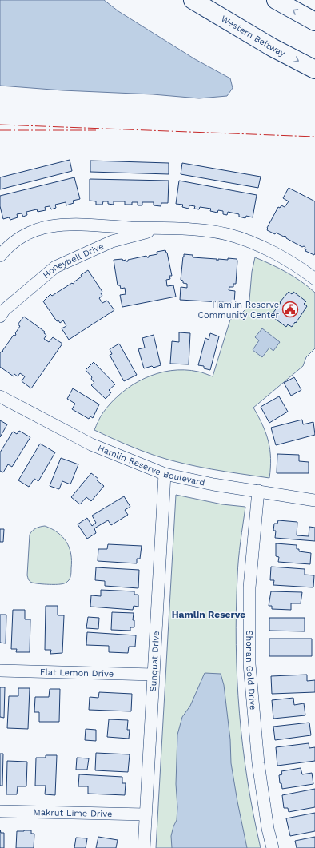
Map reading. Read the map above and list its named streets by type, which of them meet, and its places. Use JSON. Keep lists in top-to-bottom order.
{
  "streets": {
    "highway": ["Western Beltway"],
    "street": [
      "Honeybell Drive",
      "Hamlin Reserve Boulevard",
      "Sunquat Drive",
      "Shonan Gold Drive",
      "Flat Lemon Drive",
      "Makrut Lime Drive"
    ]
  },
  "crossings": [
    ["Hamlin Reserve Boulevard", "Sunquat Drive"],
    ["Hamlin Reserve Boulevard", "Shonan Gold Drive"],
    ["Sunquat Drive", "Flat Lemon Drive"],
    ["Sunquat Drive", "Makrut Lime Drive"]
  ],
  "districts": ["Hamlin Reserve"],
  "places": {
    "public building": ["Hamlin Reserve Community Center"]
  }
}
